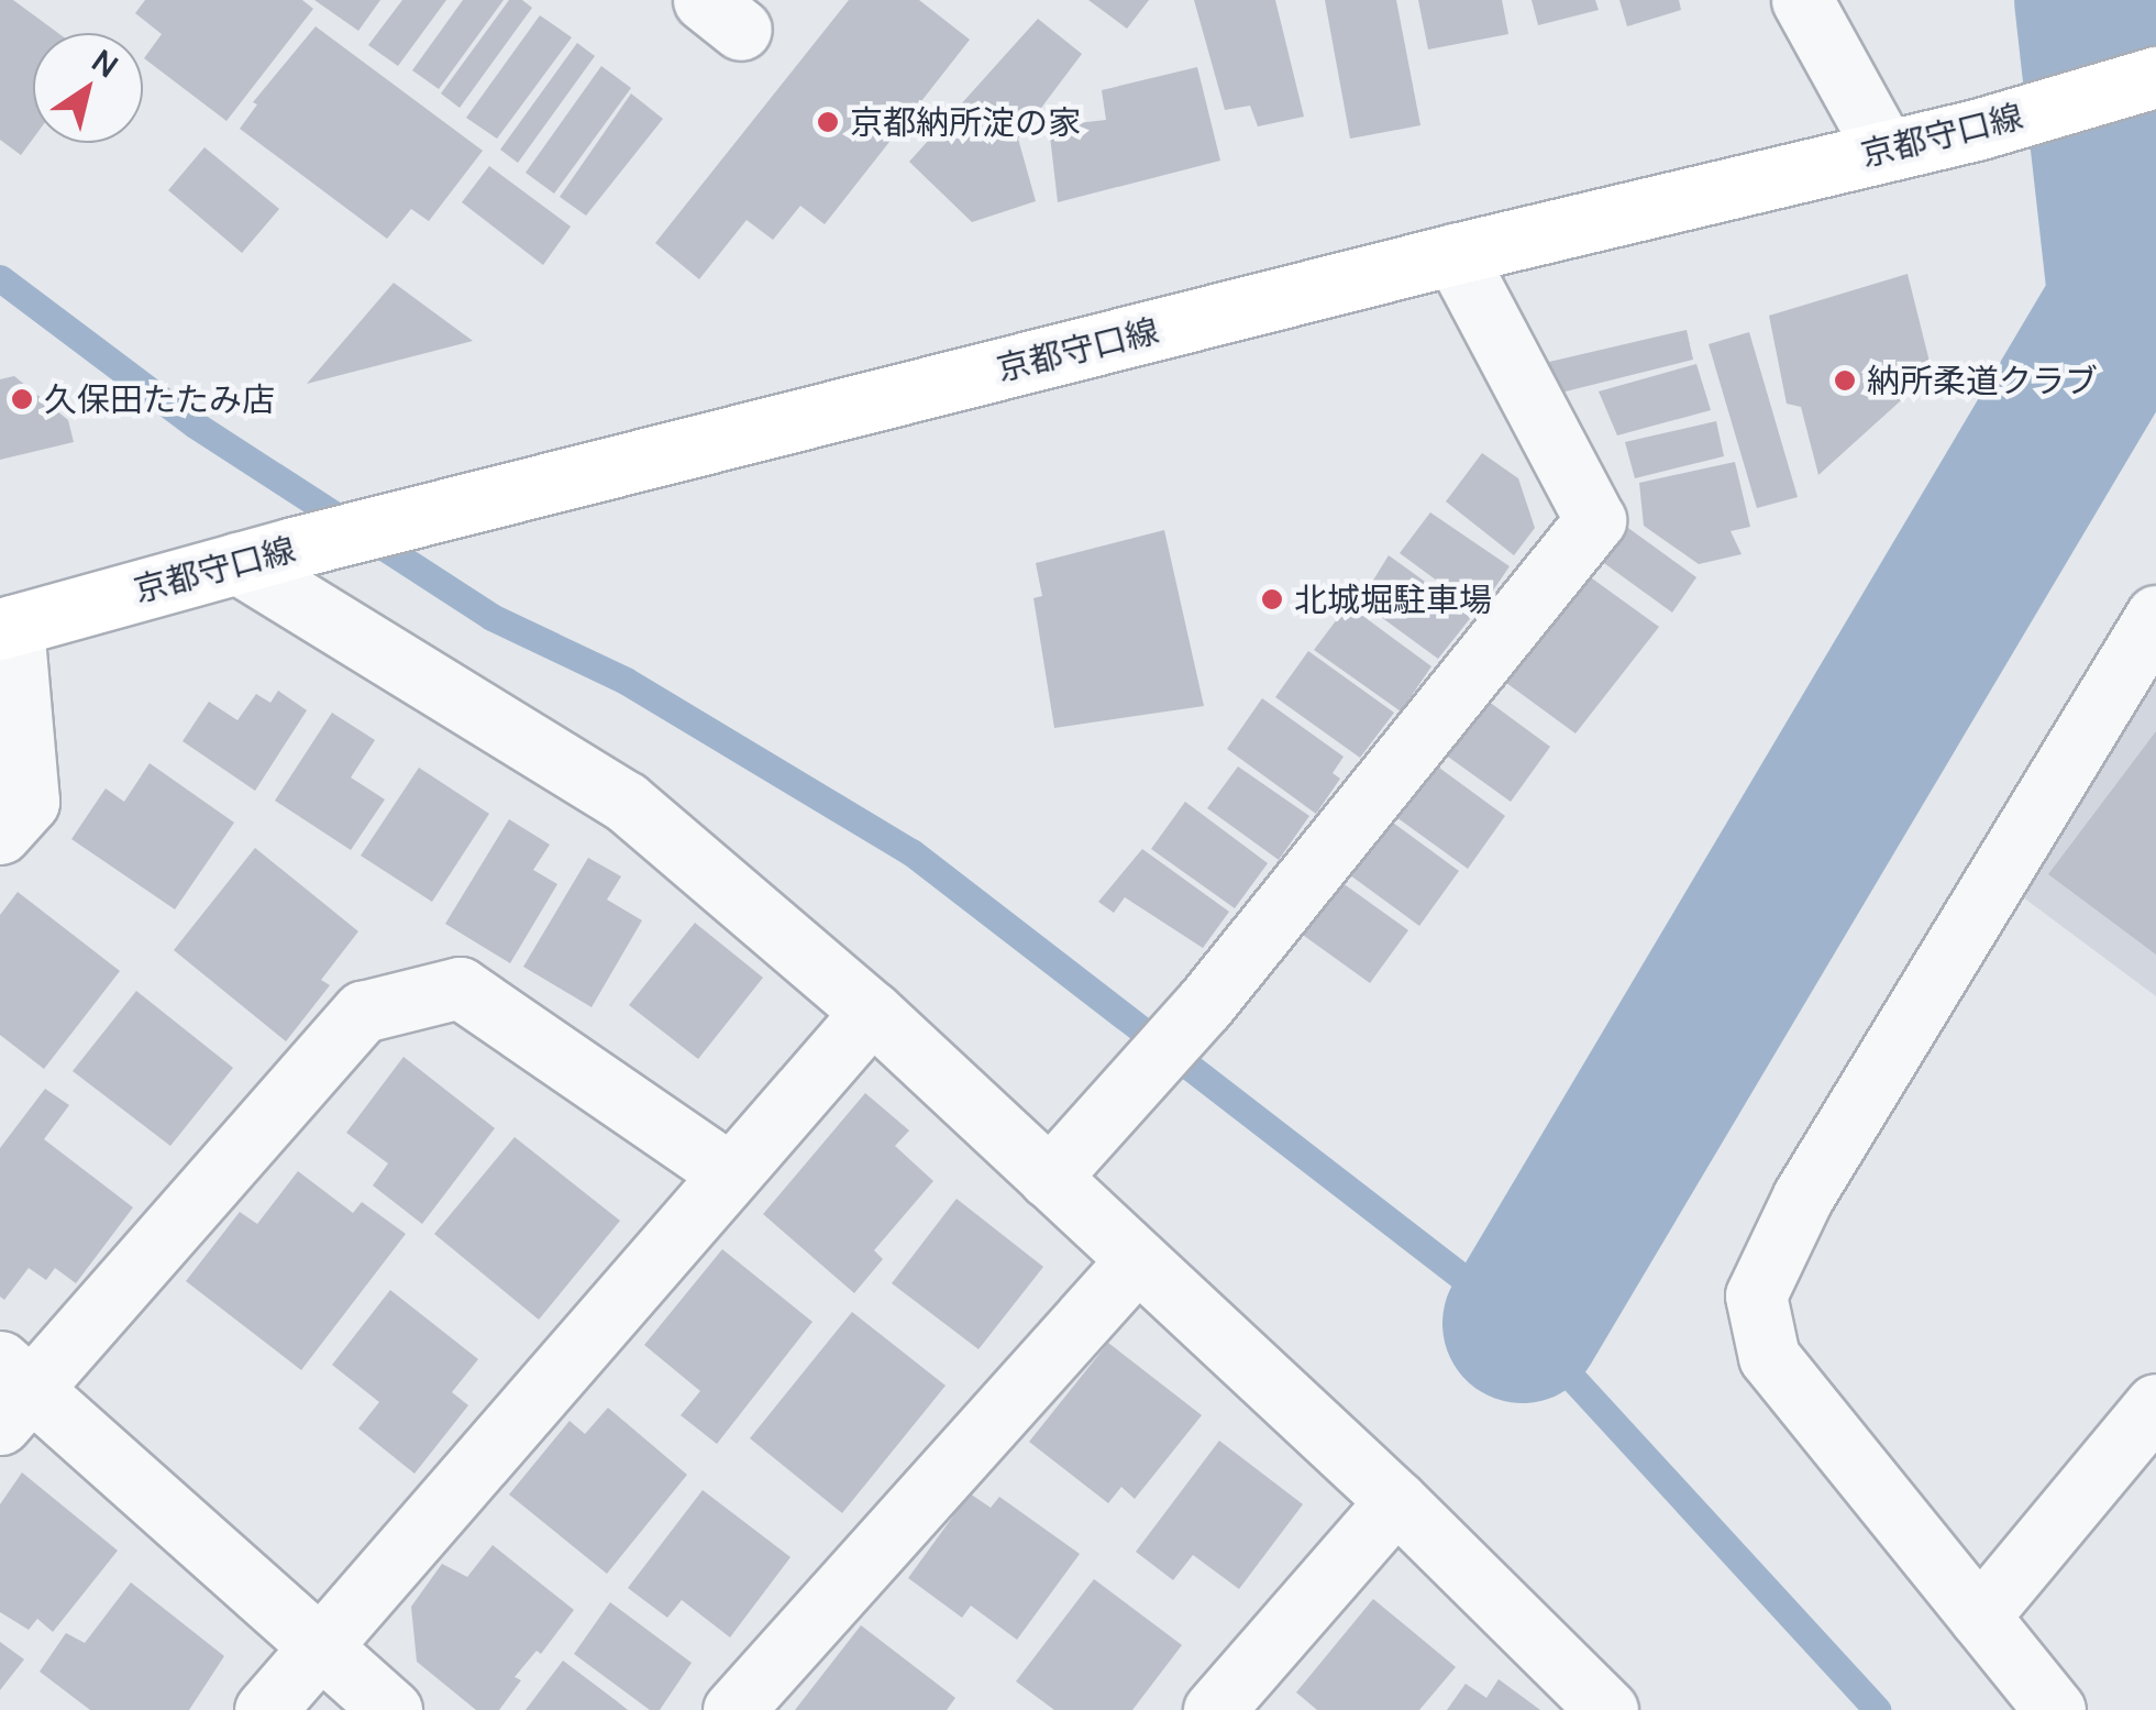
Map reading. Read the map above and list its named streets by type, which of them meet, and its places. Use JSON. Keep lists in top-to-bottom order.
{
  "streets": {
    "main road": ["京都守口線"]
  },
  "places": [
    "京都納所淀の家",
    "納所柔道クラブ",
    "久保田たたみ店",
    "北城堀駐車場"
  ],
  "north": "top right"
}
